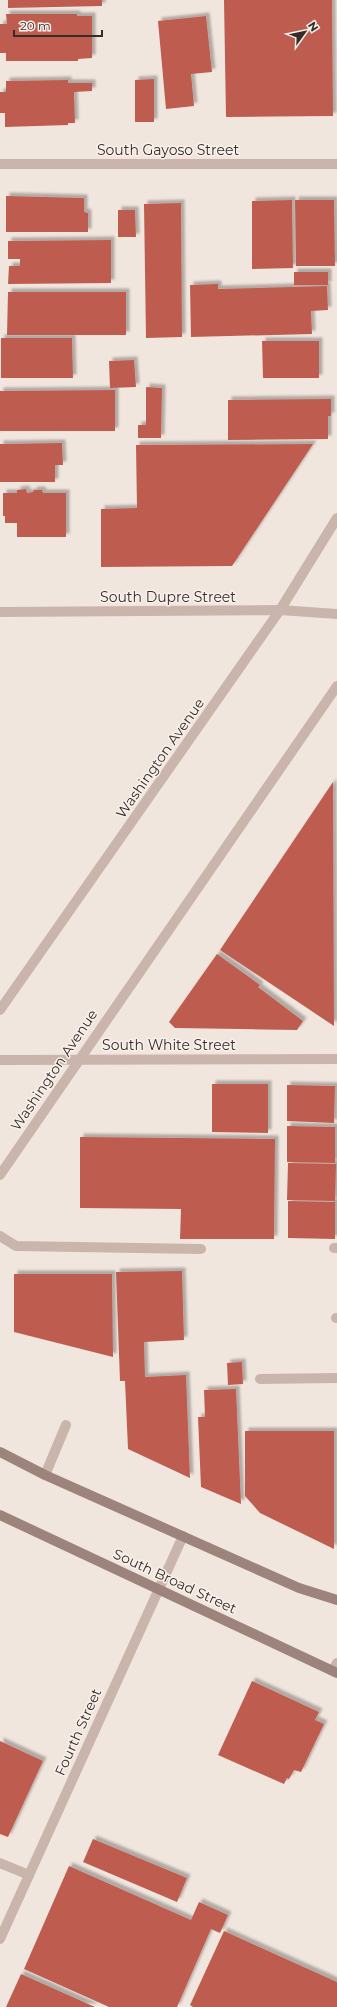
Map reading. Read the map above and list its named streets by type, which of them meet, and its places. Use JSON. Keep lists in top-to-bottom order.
{
  "streets": {
    "main road": ["South Broad Street"],
    "street": [
      "South Gayoso Street",
      "South Dupre Street",
      "Washington Avenue",
      "South White Street",
      "Fourth Street"
    ]
  },
  "crossings": [
    ["South Dupre Street", "Washington Avenue"],
    ["Washington Avenue", "South White Street"],
    ["South Broad Street", "Fourth Street"]
  ],
  "scale_bar": "20 m",
  "north": "top right"
}
